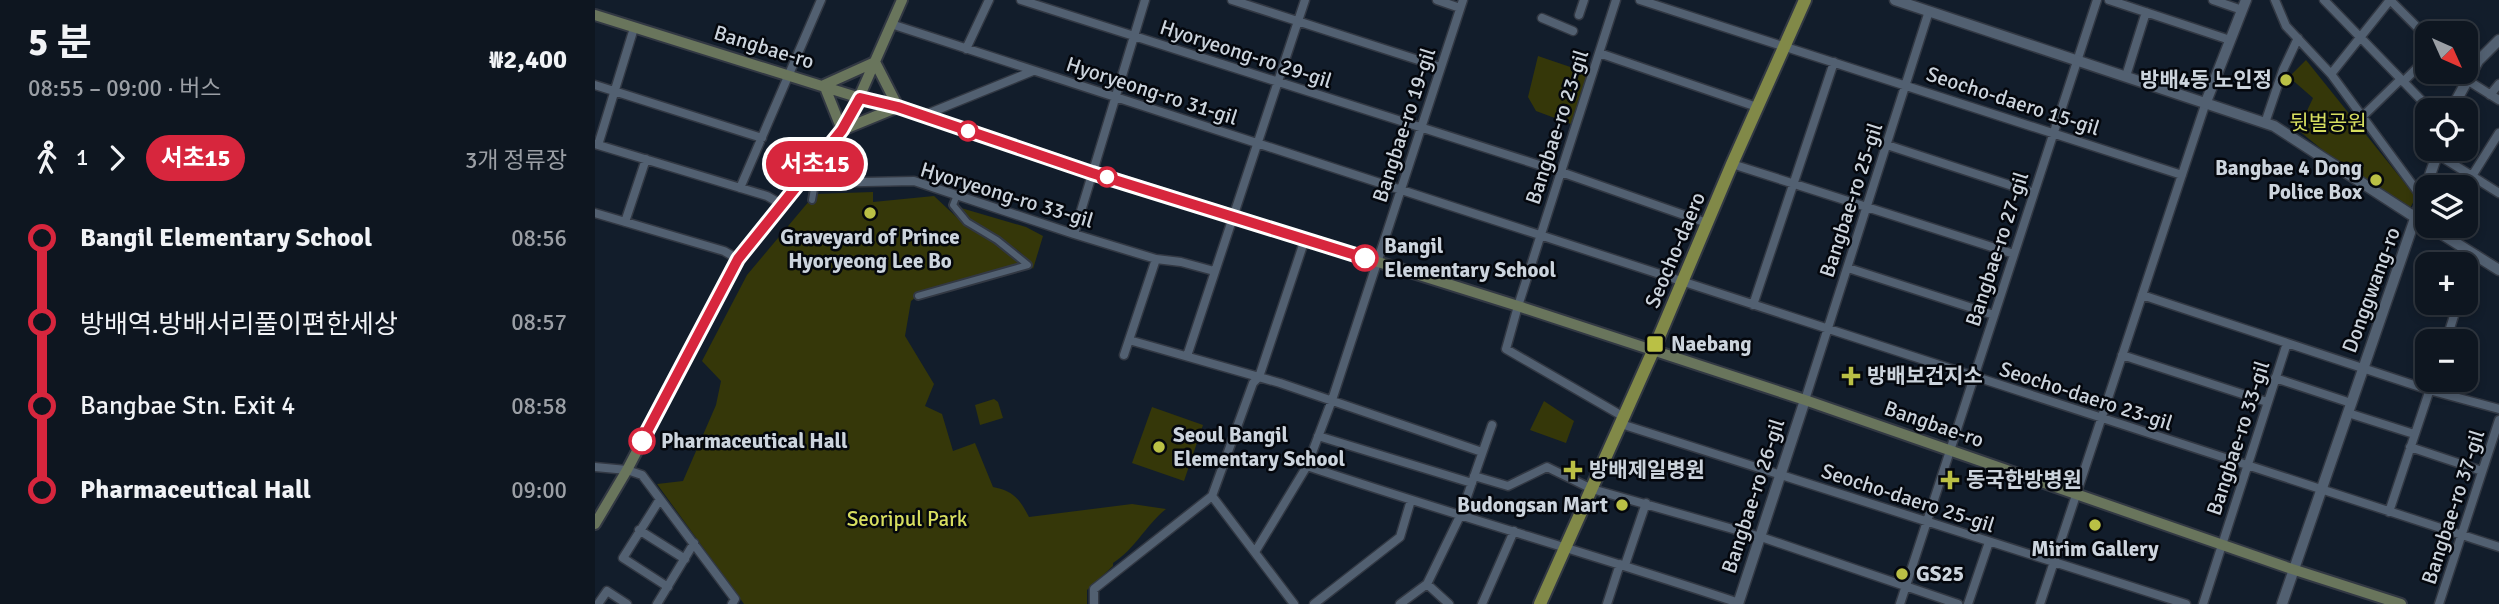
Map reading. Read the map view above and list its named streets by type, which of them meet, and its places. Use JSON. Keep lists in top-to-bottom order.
{
  "streets": {
    "main road": ["Bangbae-ro", "Seocho-daero"],
    "street": [
      "Hyoryeong-ro 29-gil",
      "Hyoryeong-ro 31-gil",
      "Seocho-daero 15-gil",
      "Bangbae-ro 19-gil",
      "Bangbae-ro 23-gil",
      "Hyoryeong-ro 33-gil",
      "Bangbae-ro 25-gil",
      "Bangbae-ro 27-gil",
      "Donggwang-ro",
      "Seocho-daero 23-gil",
      "Bangbae-ro 33-gil",
      "Bangbae-ro 26-gil",
      "Seocho-daero 25-gil",
      "Bangbae-ro 37-gil"
    ]
  },
  "crossings": [
    ["Bangbae-ro", "Bangbae-ro 19-gil"],
    ["Bangbae-ro", "Bangbae-ro 23-gil"],
    ["Bangbae-ro", "Bangbae-ro 25-gil"],
    ["Bangbae-ro", "Bangbae-ro 27-gil"],
    ["Bangbae-ro", "Seocho-daero"],
    ["Bangbae-ro", "Donggwang-ro"],
    ["Bangbae-ro", "Bangbae-ro 33-gil"],
    ["Bangbae-ro", "Bangbae-ro 26-gil"],
    ["Hyoryeong-ro 29-gil", "Bangbae-ro 19-gil"],
    ["Hyoryeong-ro 29-gil", "Bangbae-ro 23-gil"],
    ["Hyoryeong-ro 29-gil", "Seocho-daero"],
    ["Hyoryeong-ro 31-gil", "Bangbae-ro 19-gil"],
    ["Hyoryeong-ro 31-gil", "Bangbae-ro 23-gil"],
    ["Hyoryeong-ro 31-gil", "Seocho-daero 23-gil"],
    ["Seocho-daero 15-gil", "Bangbae-ro 25-gil"],
    ["Seocho-daero 15-gil", "Bangbae-ro 27-gil"],
    ["Seocho-daero 15-gil", "Seocho-daero"],
    ["Bangbae-ro 23-gil", "Seocho-daero"],
    ["Bangbae-ro 23-gil", "Seocho-daero 23-gil"],
    ["Bangbae-ro 23-gil", "Seocho-daero 25-gil"],
    ["Bangbae-ro 25-gil", "Seocho-daero 23-gil"],
    ["Bangbae-ro 25-gil", "Bangbae-ro 26-gil"],
    ["Bangbae-ro 27-gil", "Seocho-daero 23-gil"],
    ["Bangbae-ro 27-gil", "Seocho-daero 25-gil"],
    ["Seocho-daero", "Seocho-daero 23-gil"],
    ["Seocho-daero", "Seocho-daero 25-gil"],
    ["Donggwang-ro", "Seocho-daero 23-gil"],
    ["Seocho-daero 23-gil", "Bangbae-ro 33-gil"],
    ["Seocho-daero 23-gil", "Bangbae-ro 37-gil"],
    ["Bangbae-ro 26-gil", "Seocho-daero 25-gil"]
  ],
  "parks": ["뒷벌공원", "Seoripul Park"],
  "places": {
    "other": [
      "방배4동 노인정",
      "Bangbae 4 Dong Police Box",
      "Graveyard of Prince Hyoryeong Lee Bo",
      "Bangil Elementary School",
      "Pharmaceutical Hall",
      "Seoul Bangil Elementary School",
      "Budongsan Mart",
      "Mirim Gallery",
      "GS25"
    ],
    "transit": ["Naebang"],
    "health": ["방배보건지소", "방배제일병원", "동국한방병원"]
  },
  "lines": ["bus line 서초15"],
  "north": "bottom right",
  "page": {
    "heading": ["5 분", "08:55 – 09:00 · 버스", "₩2,400"],
    "on_map": "서초15",
    "map_buttons": ["+", "−"],
    "legs": ["1", "서초15", "3개 정류장"],
    "list": [
      {
        "name": "Bangil Elementary School",
        "value": "08:56"
      },
      {
        "name": "방배역.방배서리풀이편한세상",
        "value": "08:57"
      },
      {
        "name": "Bangbae Stn. Exit 4",
        "value": "08:58"
      },
      {
        "name": "Pharmaceutical Hall",
        "value": "09:00"
      }
    ]
  }
}
